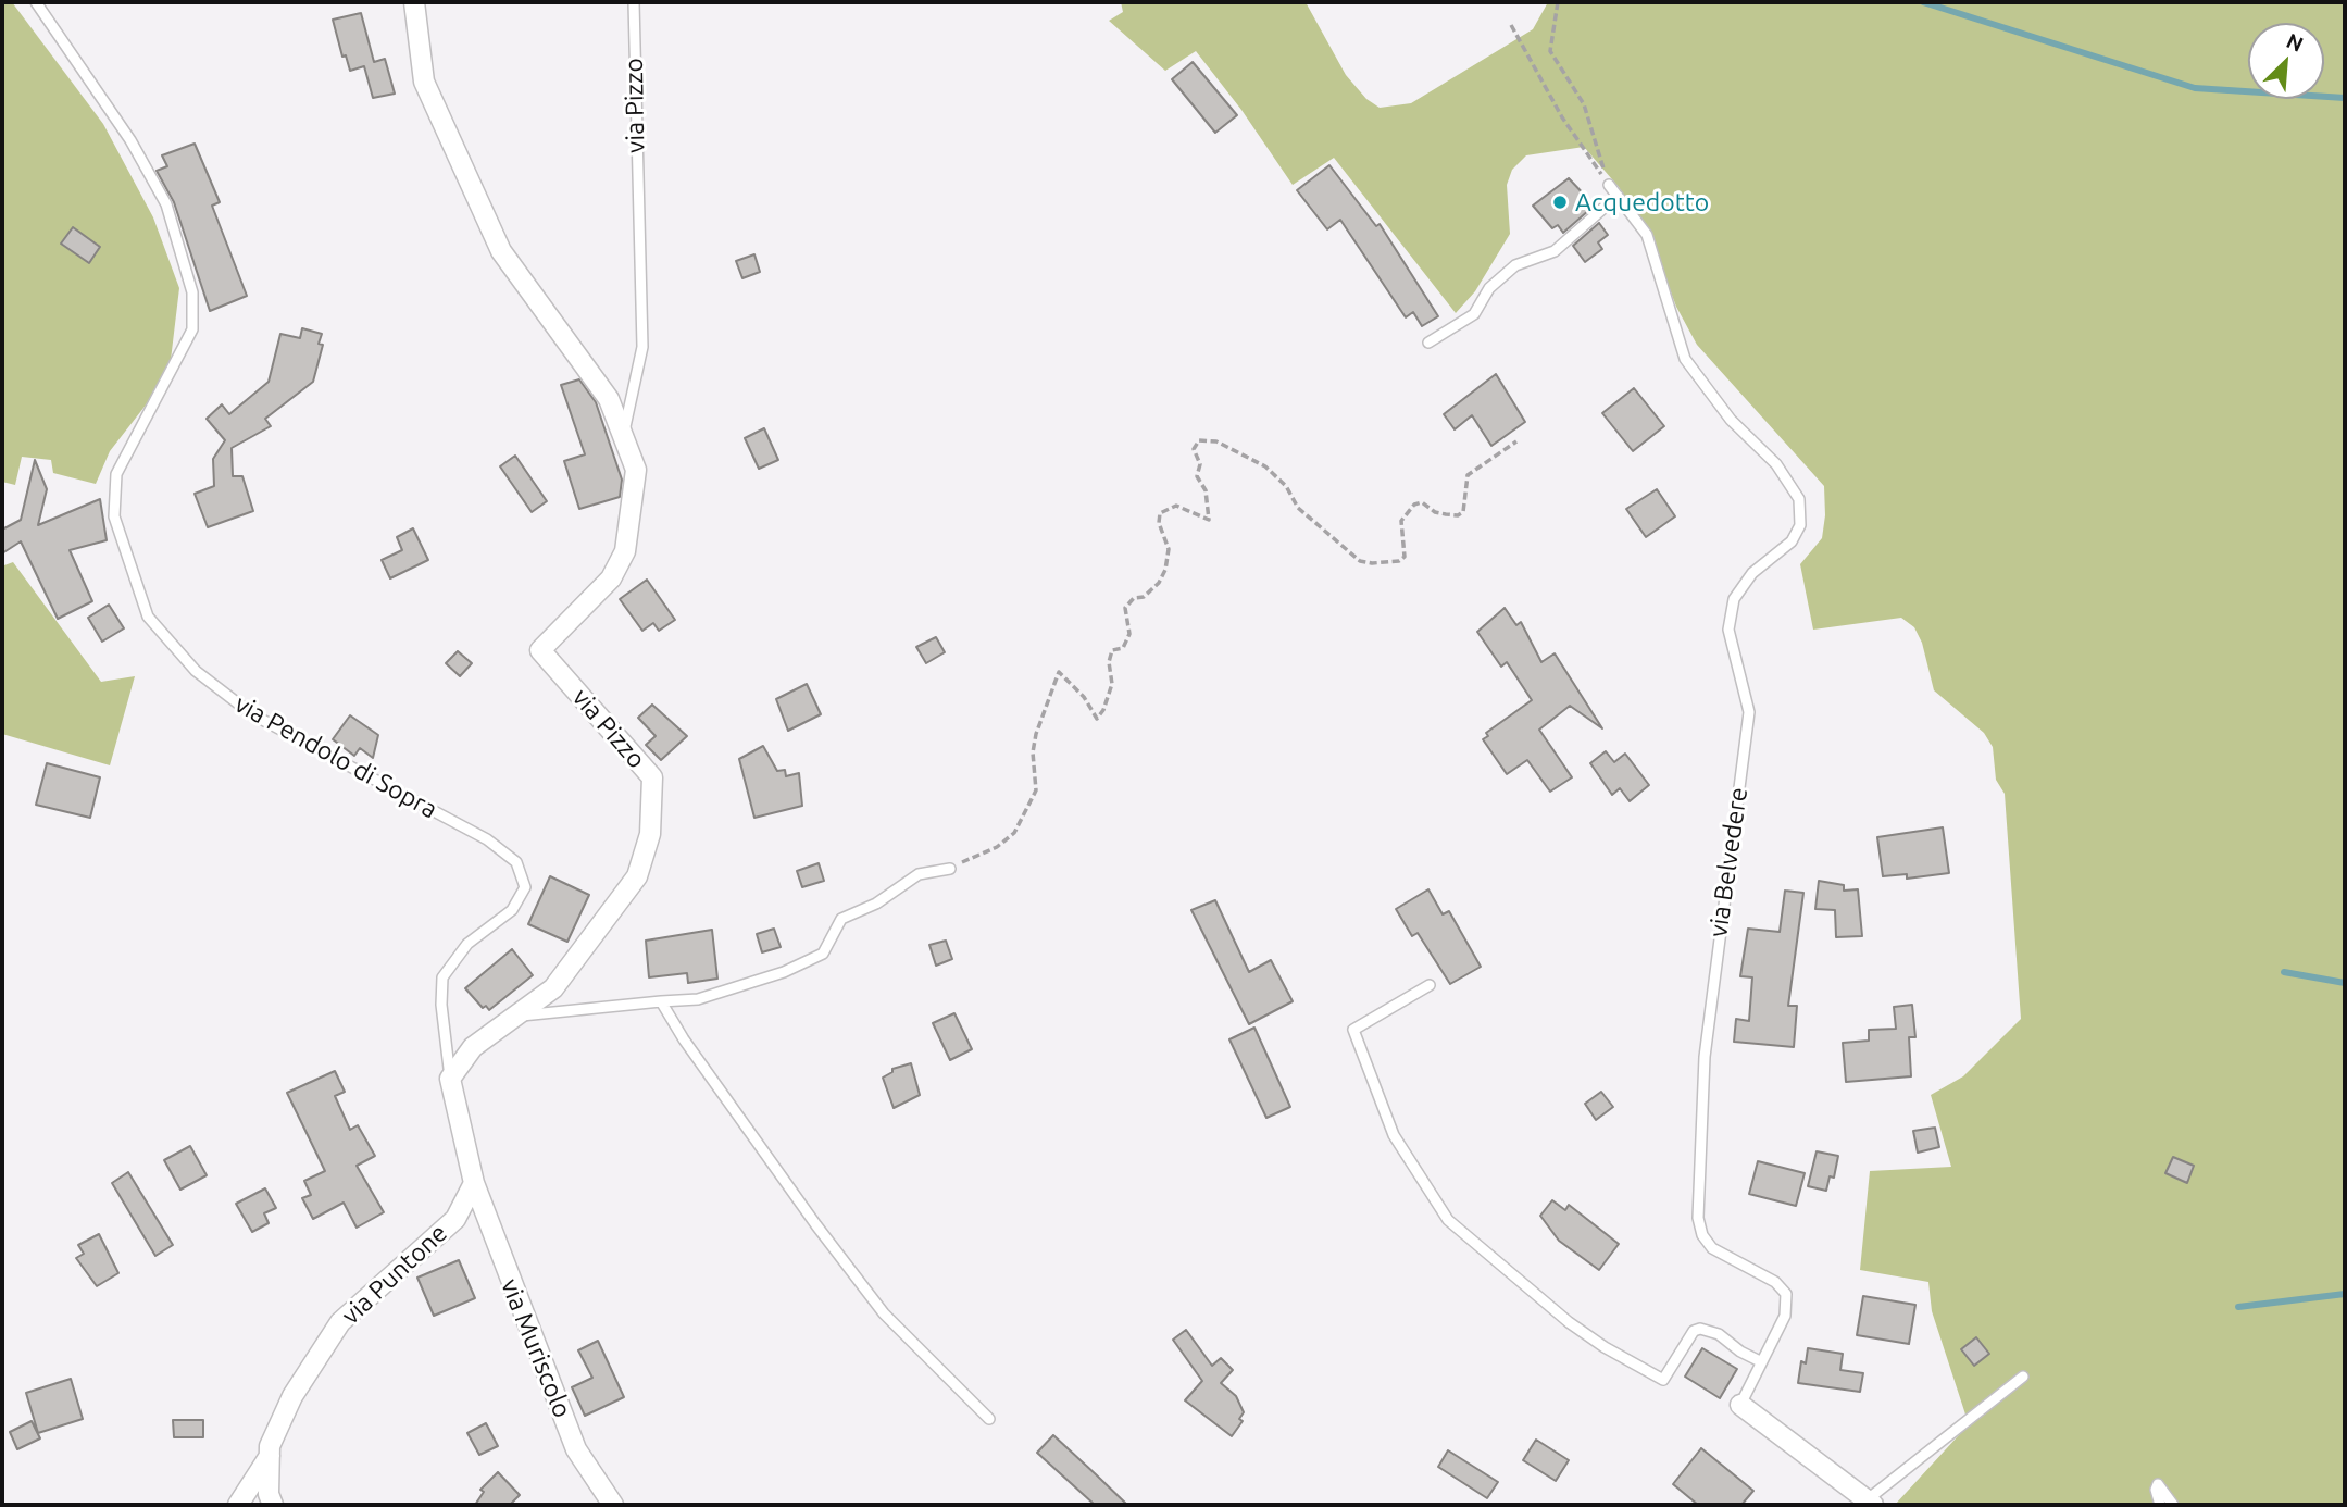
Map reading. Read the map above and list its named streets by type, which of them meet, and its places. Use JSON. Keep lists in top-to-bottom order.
{
  "streets": {
    "street": [
      "via Pizzo",
      "via Belvedere",
      "via Puntone",
      "via Muriscolo"
    ],
    "lane": ["via Pendolo di Sopra"]
  },
  "crossings": [
    ["via Pizzo", "via Pendolo di Sopra"],
    ["via Puntone", "via Muriscolo"]
  ],
  "places": ["Acquedotto"],
  "north": "top right"
}
